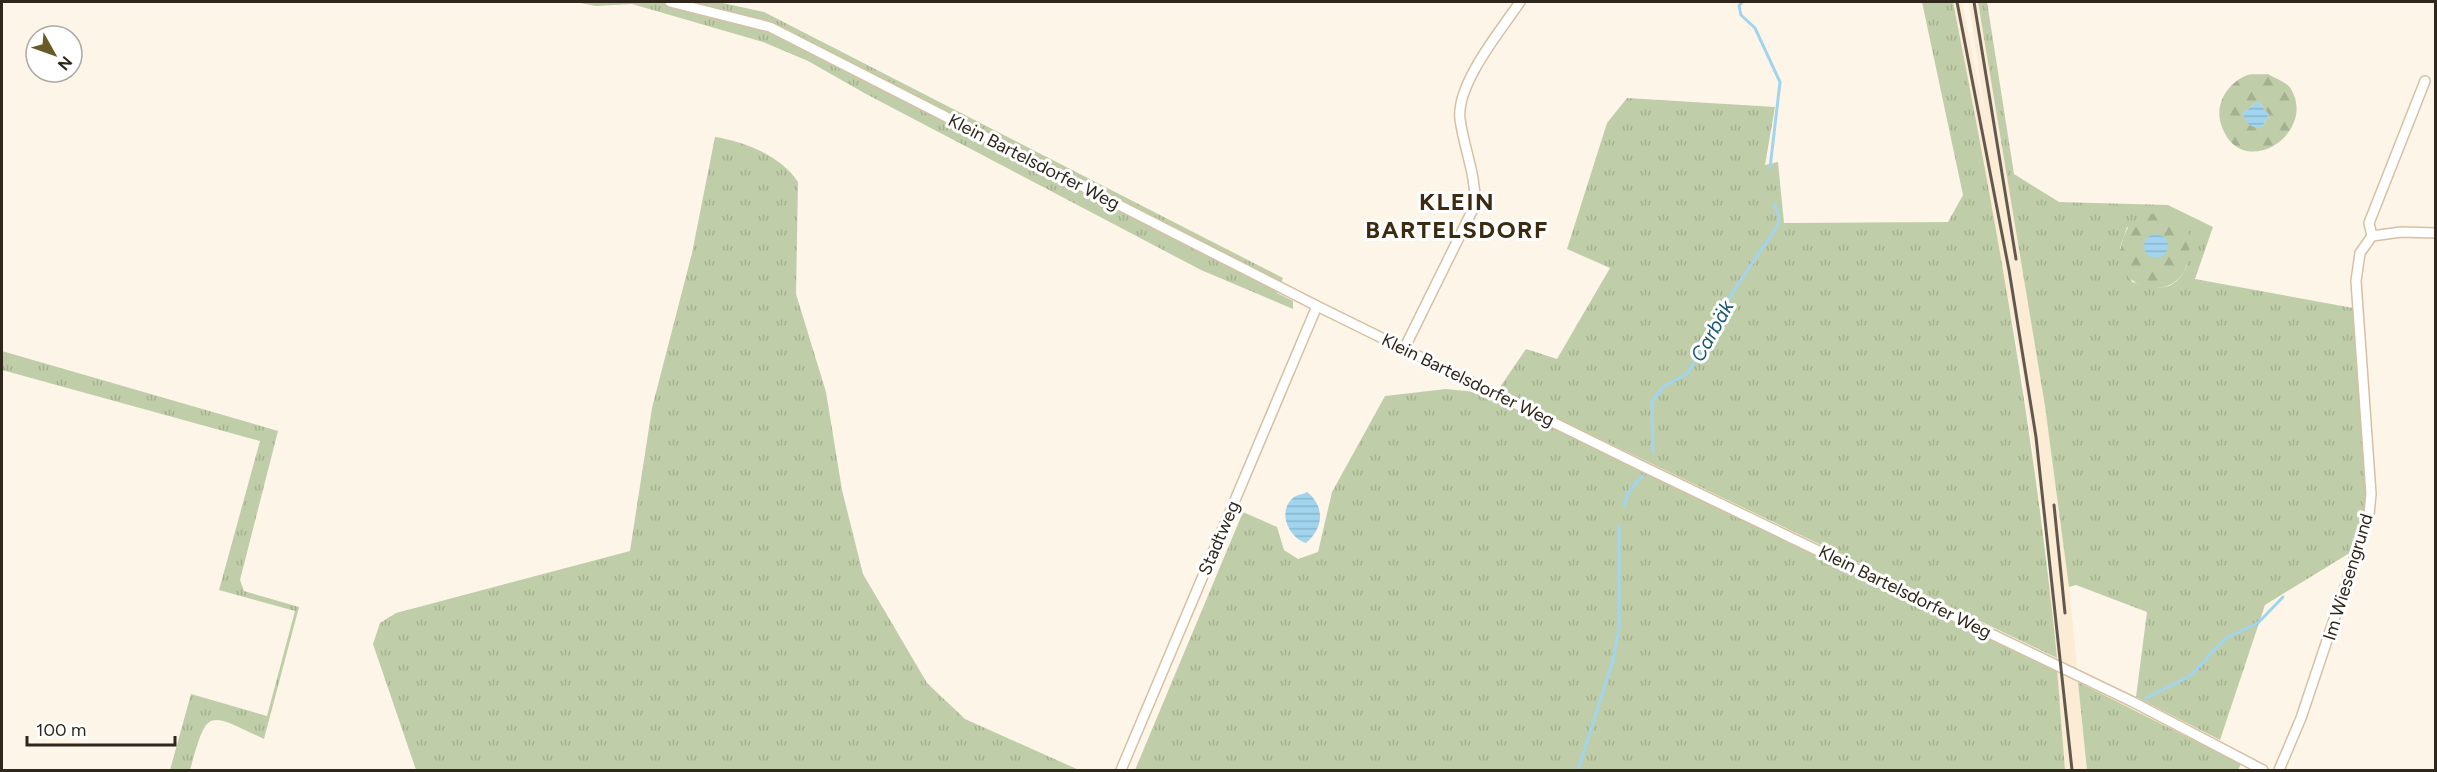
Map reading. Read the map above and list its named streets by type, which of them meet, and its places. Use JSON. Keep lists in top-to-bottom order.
{
  "streets": {
    "street": ["Klein Bartelsdorfer Weg", "Stadtweg", "Im Wiesengrund"]
  },
  "crossings": [
    ["Klein Bartelsdorfer Weg", "Stadtweg"]
  ],
  "districts": ["KLEIN BARTELSDORF"],
  "water": ["Carbäk"],
  "scale_bar": "100 m",
  "north": "bottom right"
}
